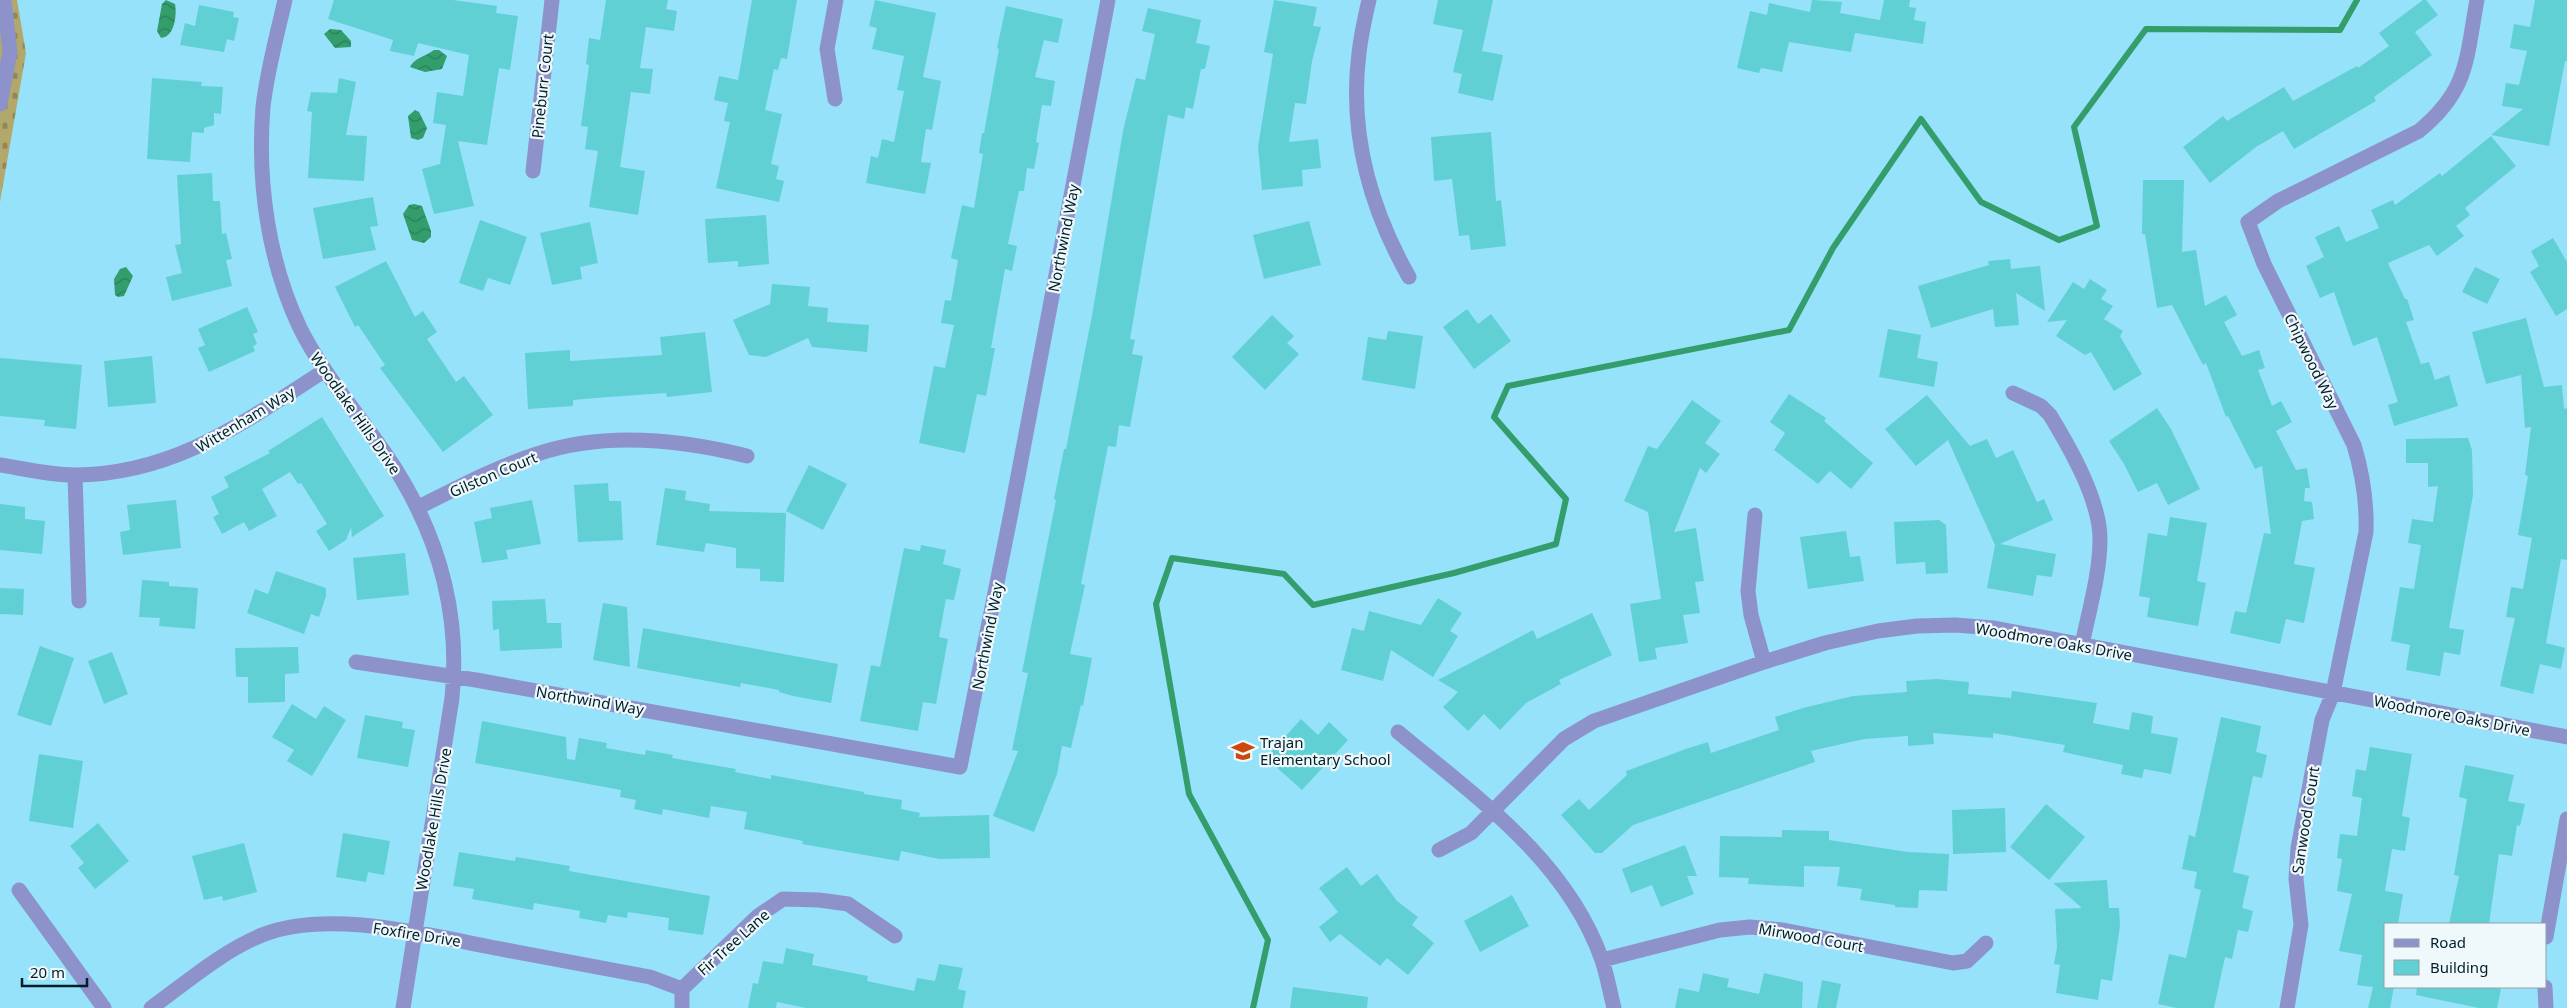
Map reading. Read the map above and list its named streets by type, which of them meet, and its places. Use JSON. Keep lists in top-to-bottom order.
{
  "streets": {
    "street": [
      "Pineburr Court",
      "Northwind Way",
      "Chipwood Way",
      "Woodlake Hills Drive",
      "Wittenham Way",
      "Gilston Court",
      "Woodmore Oaks Drive",
      "Sanwood Court",
      "Foxfire Drive",
      "Mirwood Court",
      "Fir Tree Lane"
    ]
  },
  "crossings": [
    ["Northwind Way", "Woodlake Hills Drive"],
    ["Chipwood Way", "Woodmore Oaks Drive"],
    ["Chipwood Way", "Sanwood Court"],
    ["Woodlake Hills Drive", "Wittenham Way"],
    ["Woodlake Hills Drive", "Gilston Court"],
    ["Woodlake Hills Drive", "Foxfire Drive"],
    ["Woodmore Oaks Drive", "Sanwood Court"],
    ["Foxfire Drive", "Fir Tree Lane"]
  ],
  "places": {
    "school or university": ["Trajan Elementary School"]
  },
  "legend": ["Road", "Building"],
  "scale_bar": "20 m"
}
